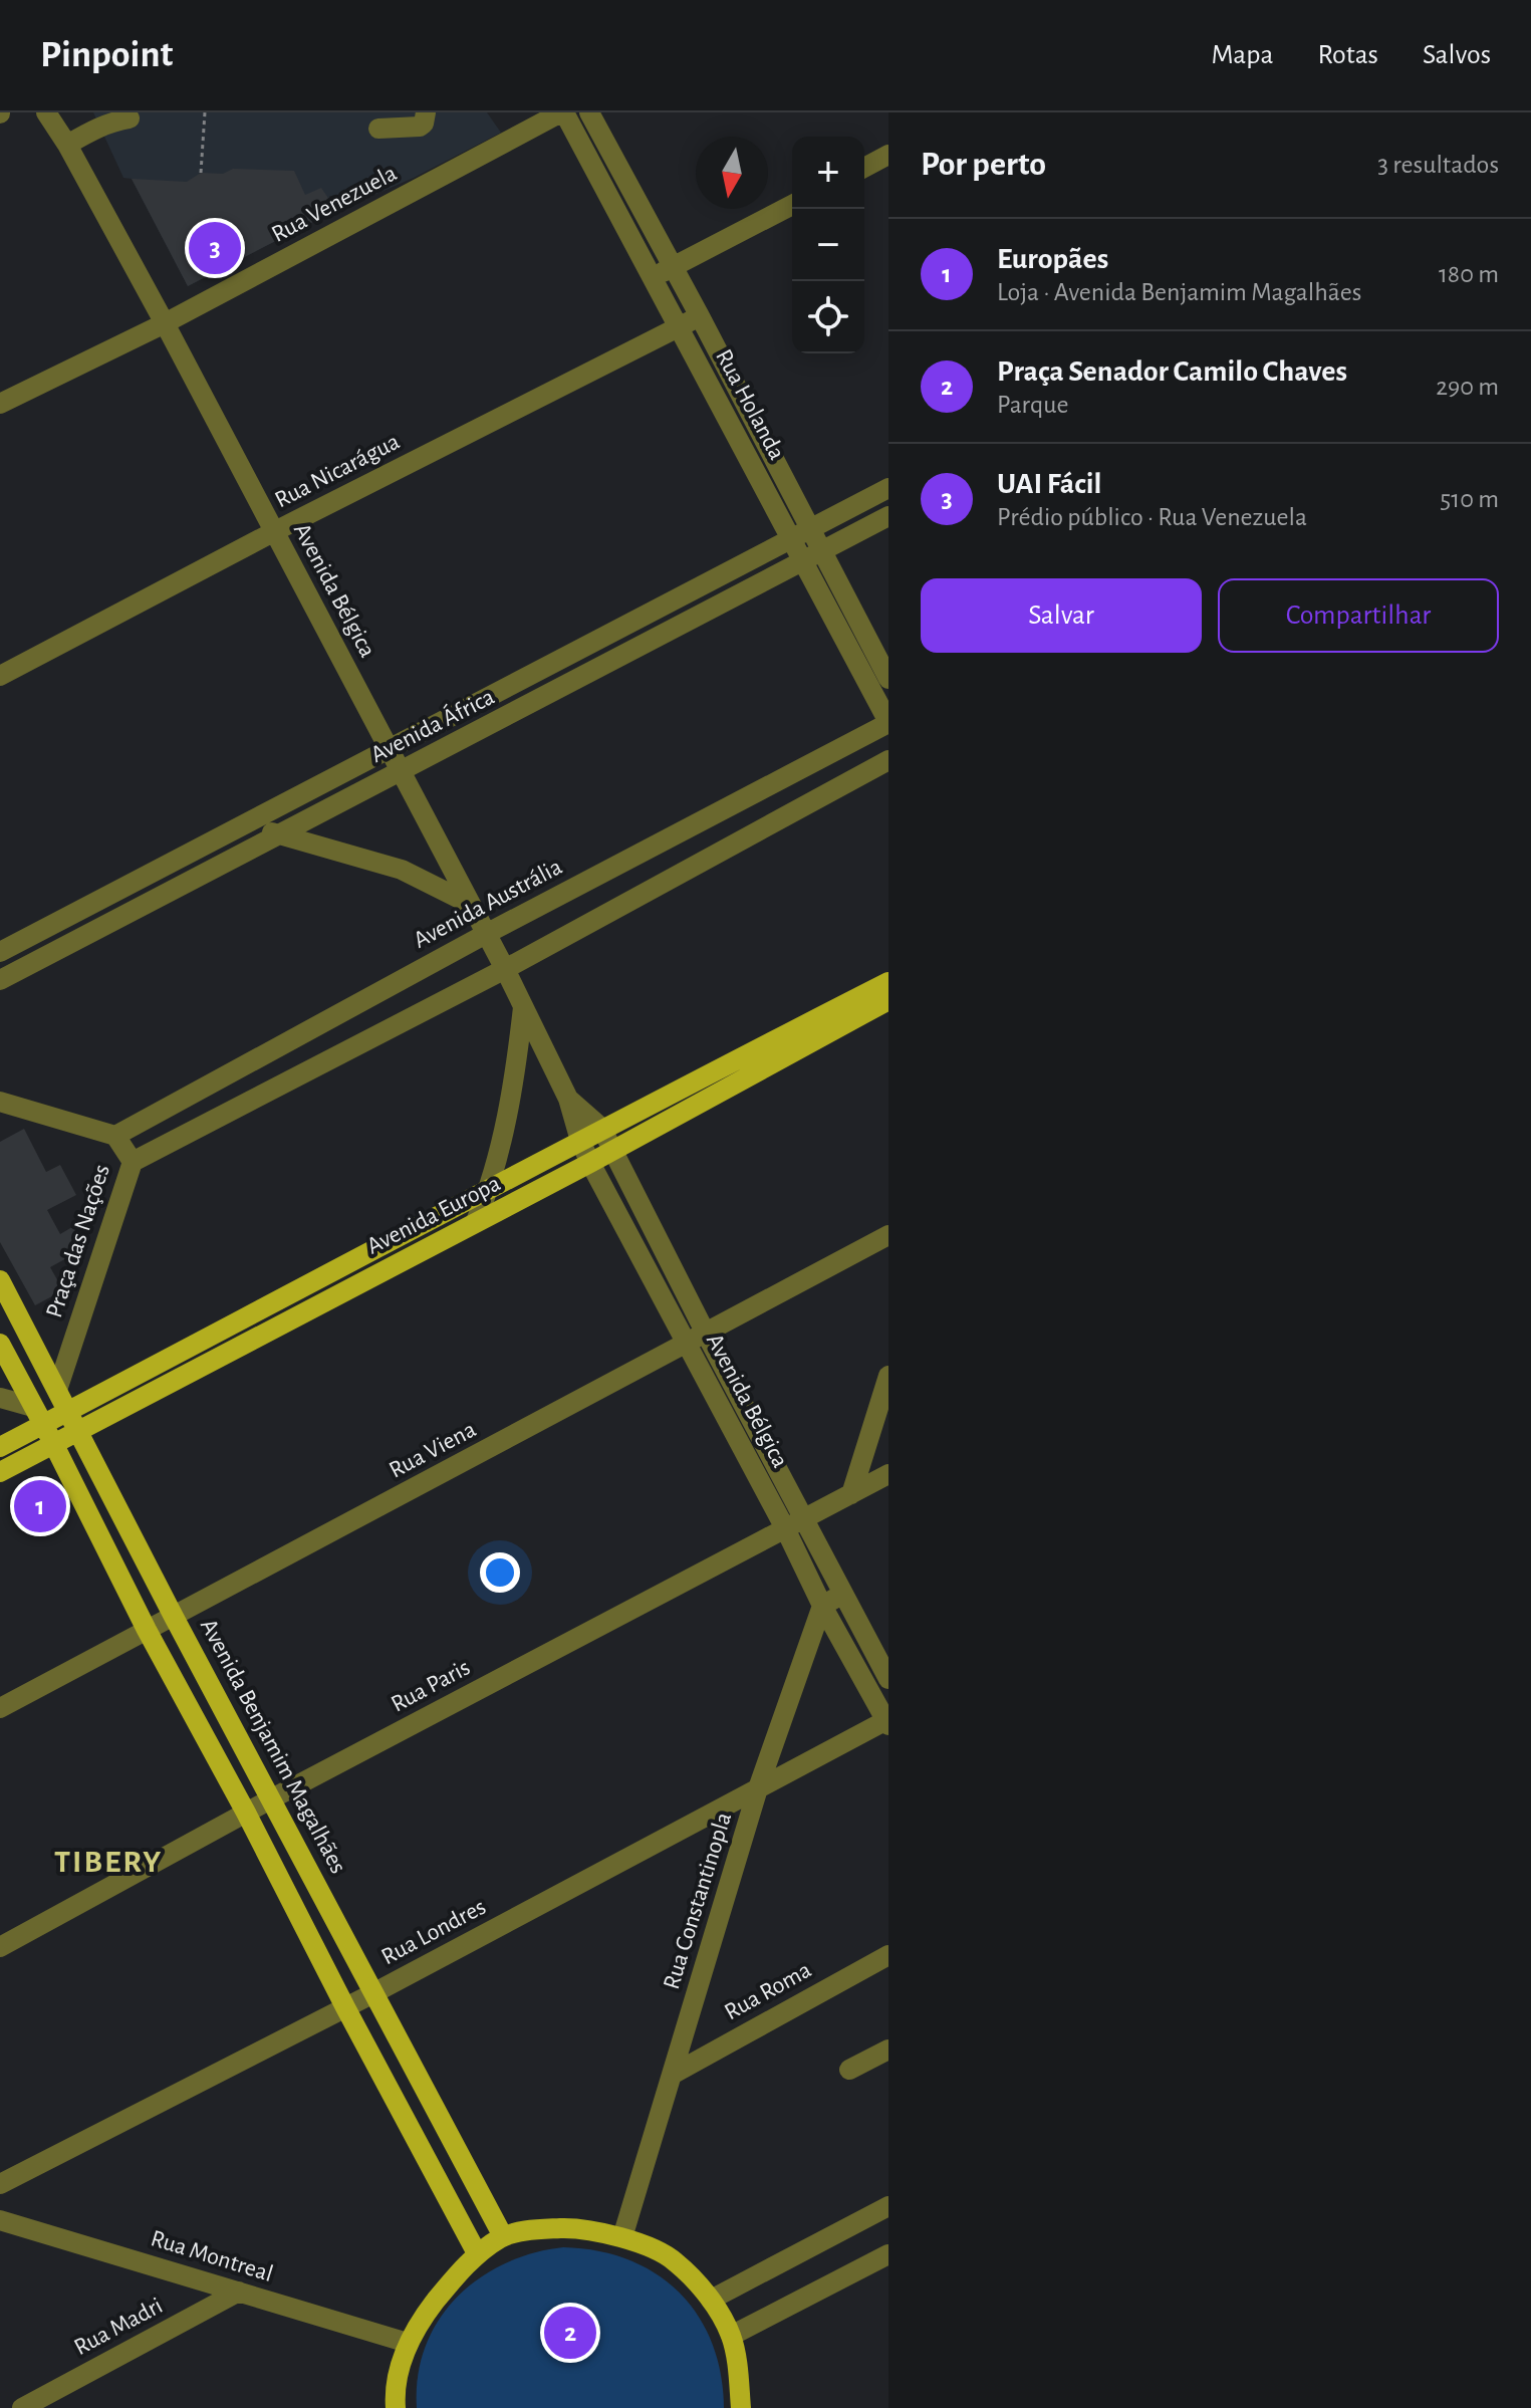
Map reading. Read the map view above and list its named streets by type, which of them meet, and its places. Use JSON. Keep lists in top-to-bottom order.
{
  "streets": {
    "main road": ["Avenida Europa", "Avenida Benjamim Magalhães"],
    "street": [
      "Rua Venezuela",
      "Rua Holanda",
      "Rua Nicarágua",
      "Avenida Bélgica",
      "Avenida África",
      "Avenida Austrália",
      "Praça das Nações",
      "Rua Viena",
      "Rua Paris",
      "Rua Constantinopla",
      "Rua Londres",
      "Rua Roma",
      "Rua Montreal",
      "Rua Madri"
    ]
  },
  "crossings": [
    ["Rua Venezuela", "Rua Holanda"],
    ["Rua Venezuela", "Avenida Bélgica"],
    ["Rua Holanda", "Rua Nicarágua"],
    ["Rua Holanda", "Avenida África"],
    ["Rua Holanda", "Avenida Austrália"],
    ["Rua Nicarágua", "Avenida Bélgica"],
    ["Avenida Bélgica", "Avenida África"],
    ["Avenida Bélgica", "Avenida Austrália"],
    ["Avenida Bélgica", "Avenida Europa"],
    ["Avenida Bélgica", "Rua Viena"],
    ["Avenida Bélgica", "Rua Paris"],
    ["Avenida Bélgica", "Rua Constantinopla"],
    ["Avenida Bélgica", "Rua Londres"],
    ["Avenida Austrália", "Praça das Nações"],
    ["Avenida Europa", "Avenida Benjamim Magalhães"],
    ["Praça das Nações", "Avenida Benjamim Magalhães"],
    ["Rua Viena", "Avenida Benjamim Magalhães"],
    ["Rua Paris", "Avenida Benjamim Magalhães"],
    ["Avenida Benjamim Magalhães", "Rua Londres"],
    ["Rua Constantinopla", "Rua Londres"],
    ["Rua Constantinopla", "Rua Roma"],
    ["Rua Montreal", "Rua Madri"]
  ],
  "districts": ["TIBERY"],
  "north": "bottom",
  "page": {
    "header": "Pinpoint",
    "nav": ["Mapa", "Rotas", "Salvos"],
    "heading": ["Por perto", "3 resultados"],
    "map_buttons": ["+", "−"],
    "list": [
      {
        "mark": "1",
        "name": "Europães",
        "note": "Loja · Avenida Benjamim Magalhães",
        "value": "180 m"
      },
      {
        "mark": "2",
        "name": "Praça Senador Camilo Chaves",
        "note": "Parque",
        "value": "290 m"
      },
      {
        "mark": "3",
        "name": "UAI Fácil",
        "note": "Prédio público · Rua Venezuela",
        "value": "510 m"
      }
    ],
    "pins": ["3", "1", "2"],
    "buttons": ["Salvar", "Compartilhar"]
  }
}
